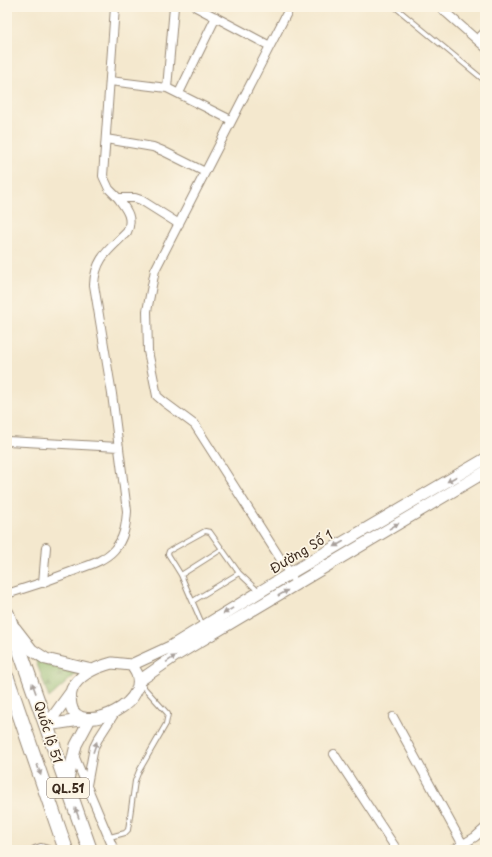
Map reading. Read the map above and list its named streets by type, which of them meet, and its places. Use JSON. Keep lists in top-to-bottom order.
{
  "streets": {
    "highway": ["Quốc lộ 51", "QL.51"],
    "street": ["Đường Số 1"]
  }
}
